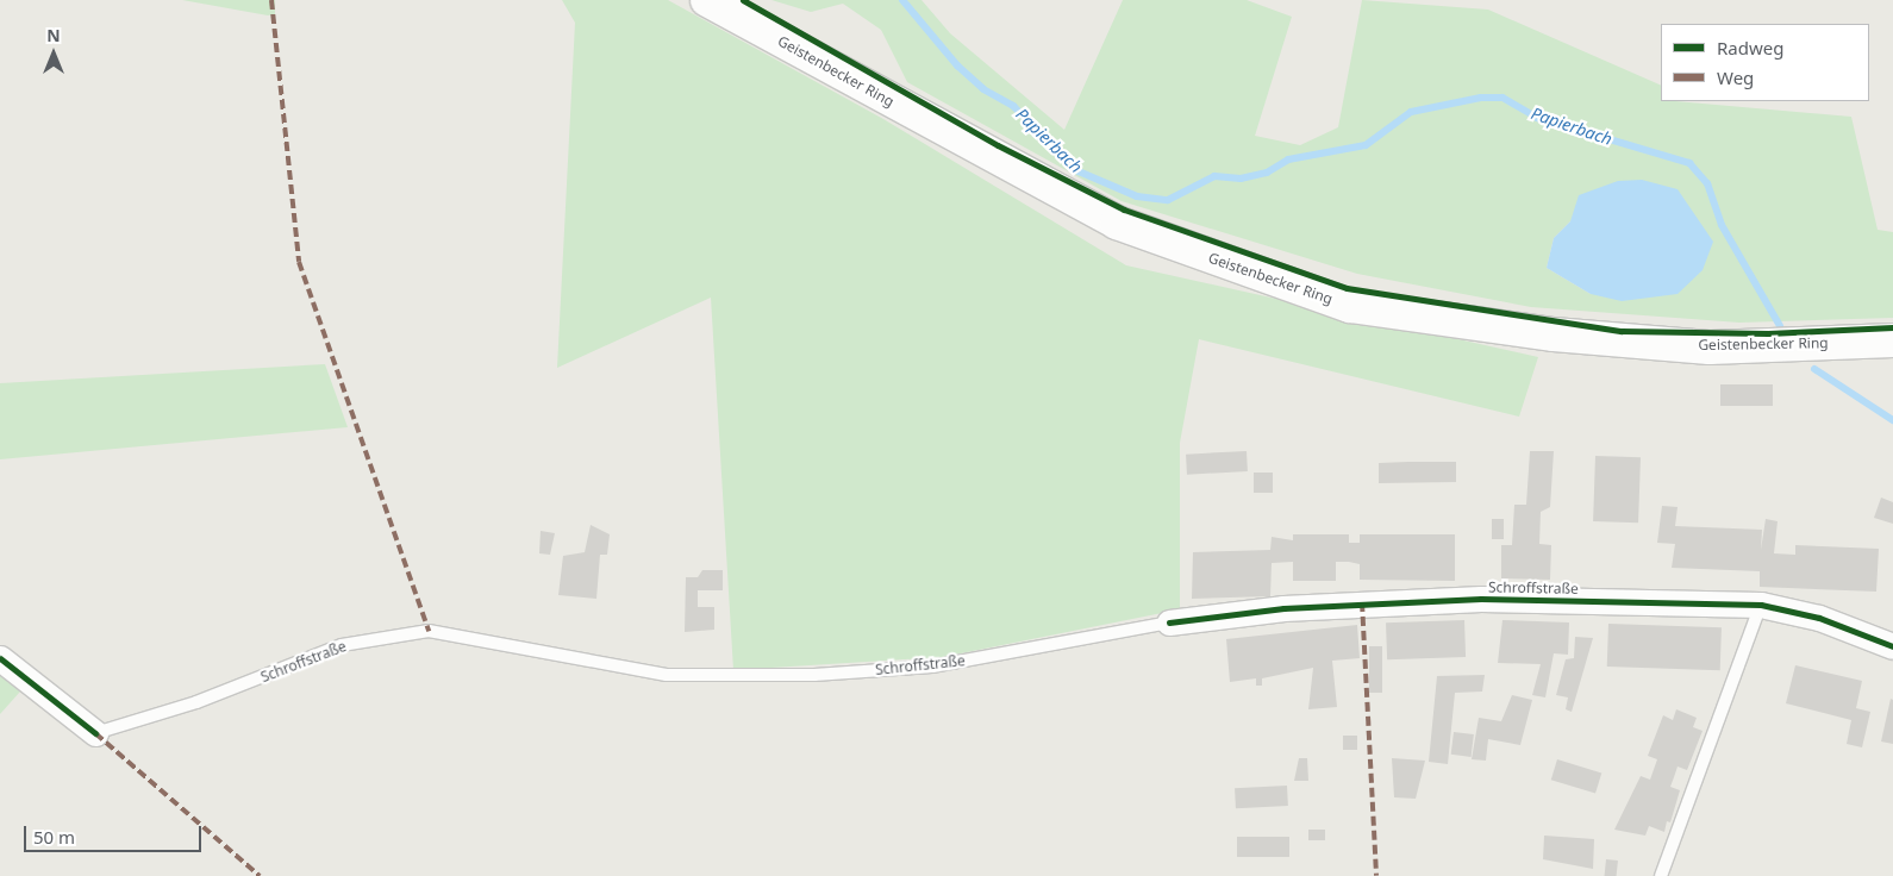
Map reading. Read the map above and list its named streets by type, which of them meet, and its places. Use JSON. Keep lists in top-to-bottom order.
{
  "streets": {
    "main road": ["Geistenbecker Ring"],
    "street": ["Schroffstraße"]
  },
  "water": ["Papierbach"],
  "legend": ["Radweg", "Weg"],
  "scale_bar": "50 m",
  "north": "top"
}
